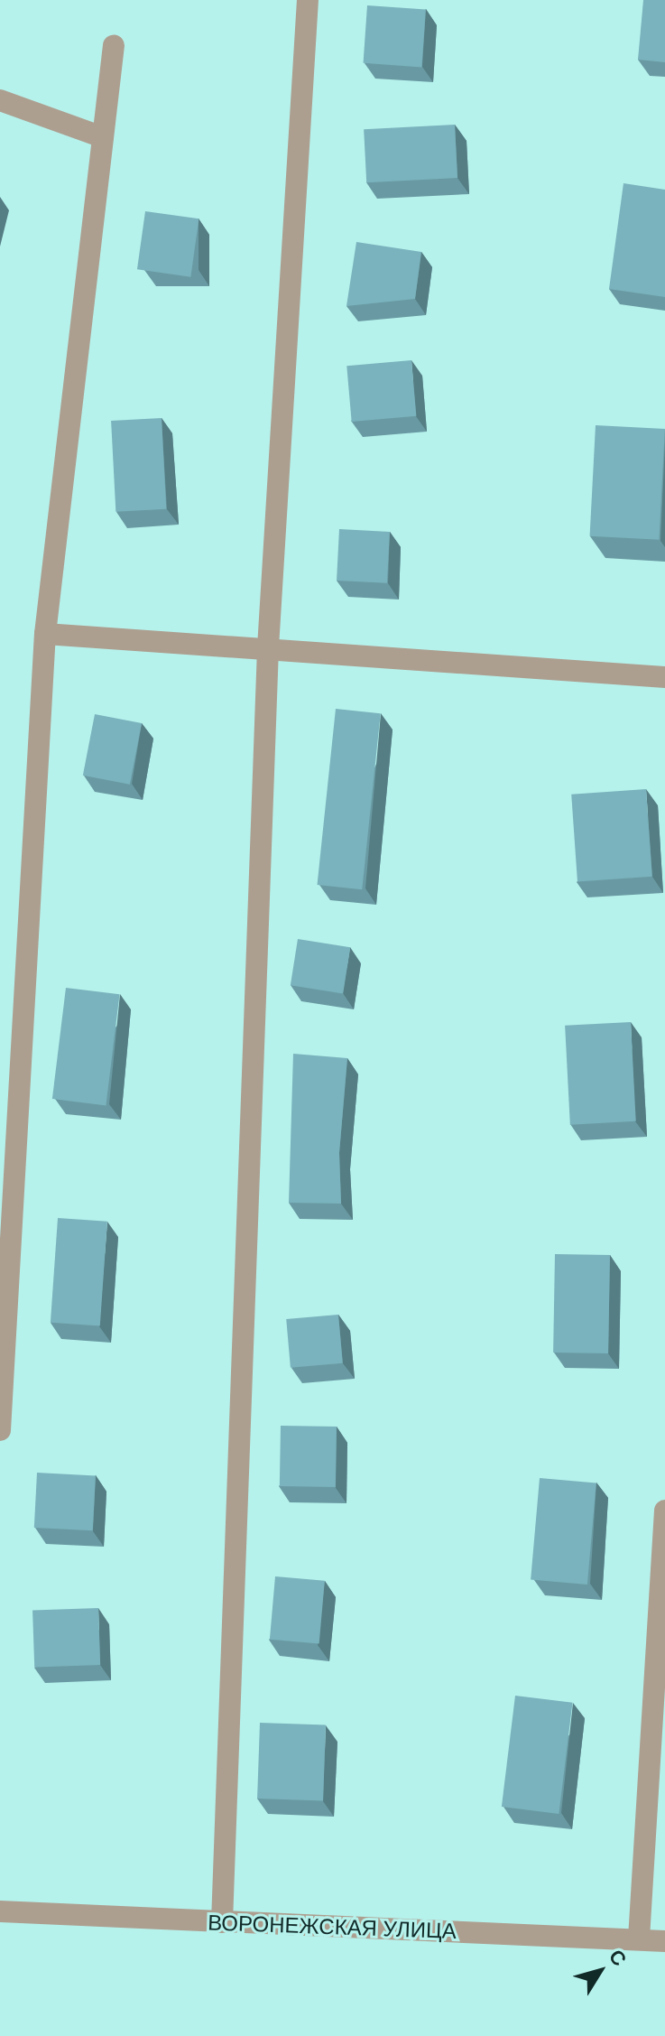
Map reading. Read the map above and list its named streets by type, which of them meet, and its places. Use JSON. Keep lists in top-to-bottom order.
{
  "streets": {
    "street": ["ВОРОНЕЖСКАЯ УЛИЦА"]
  },
  "north": "top right"
}
